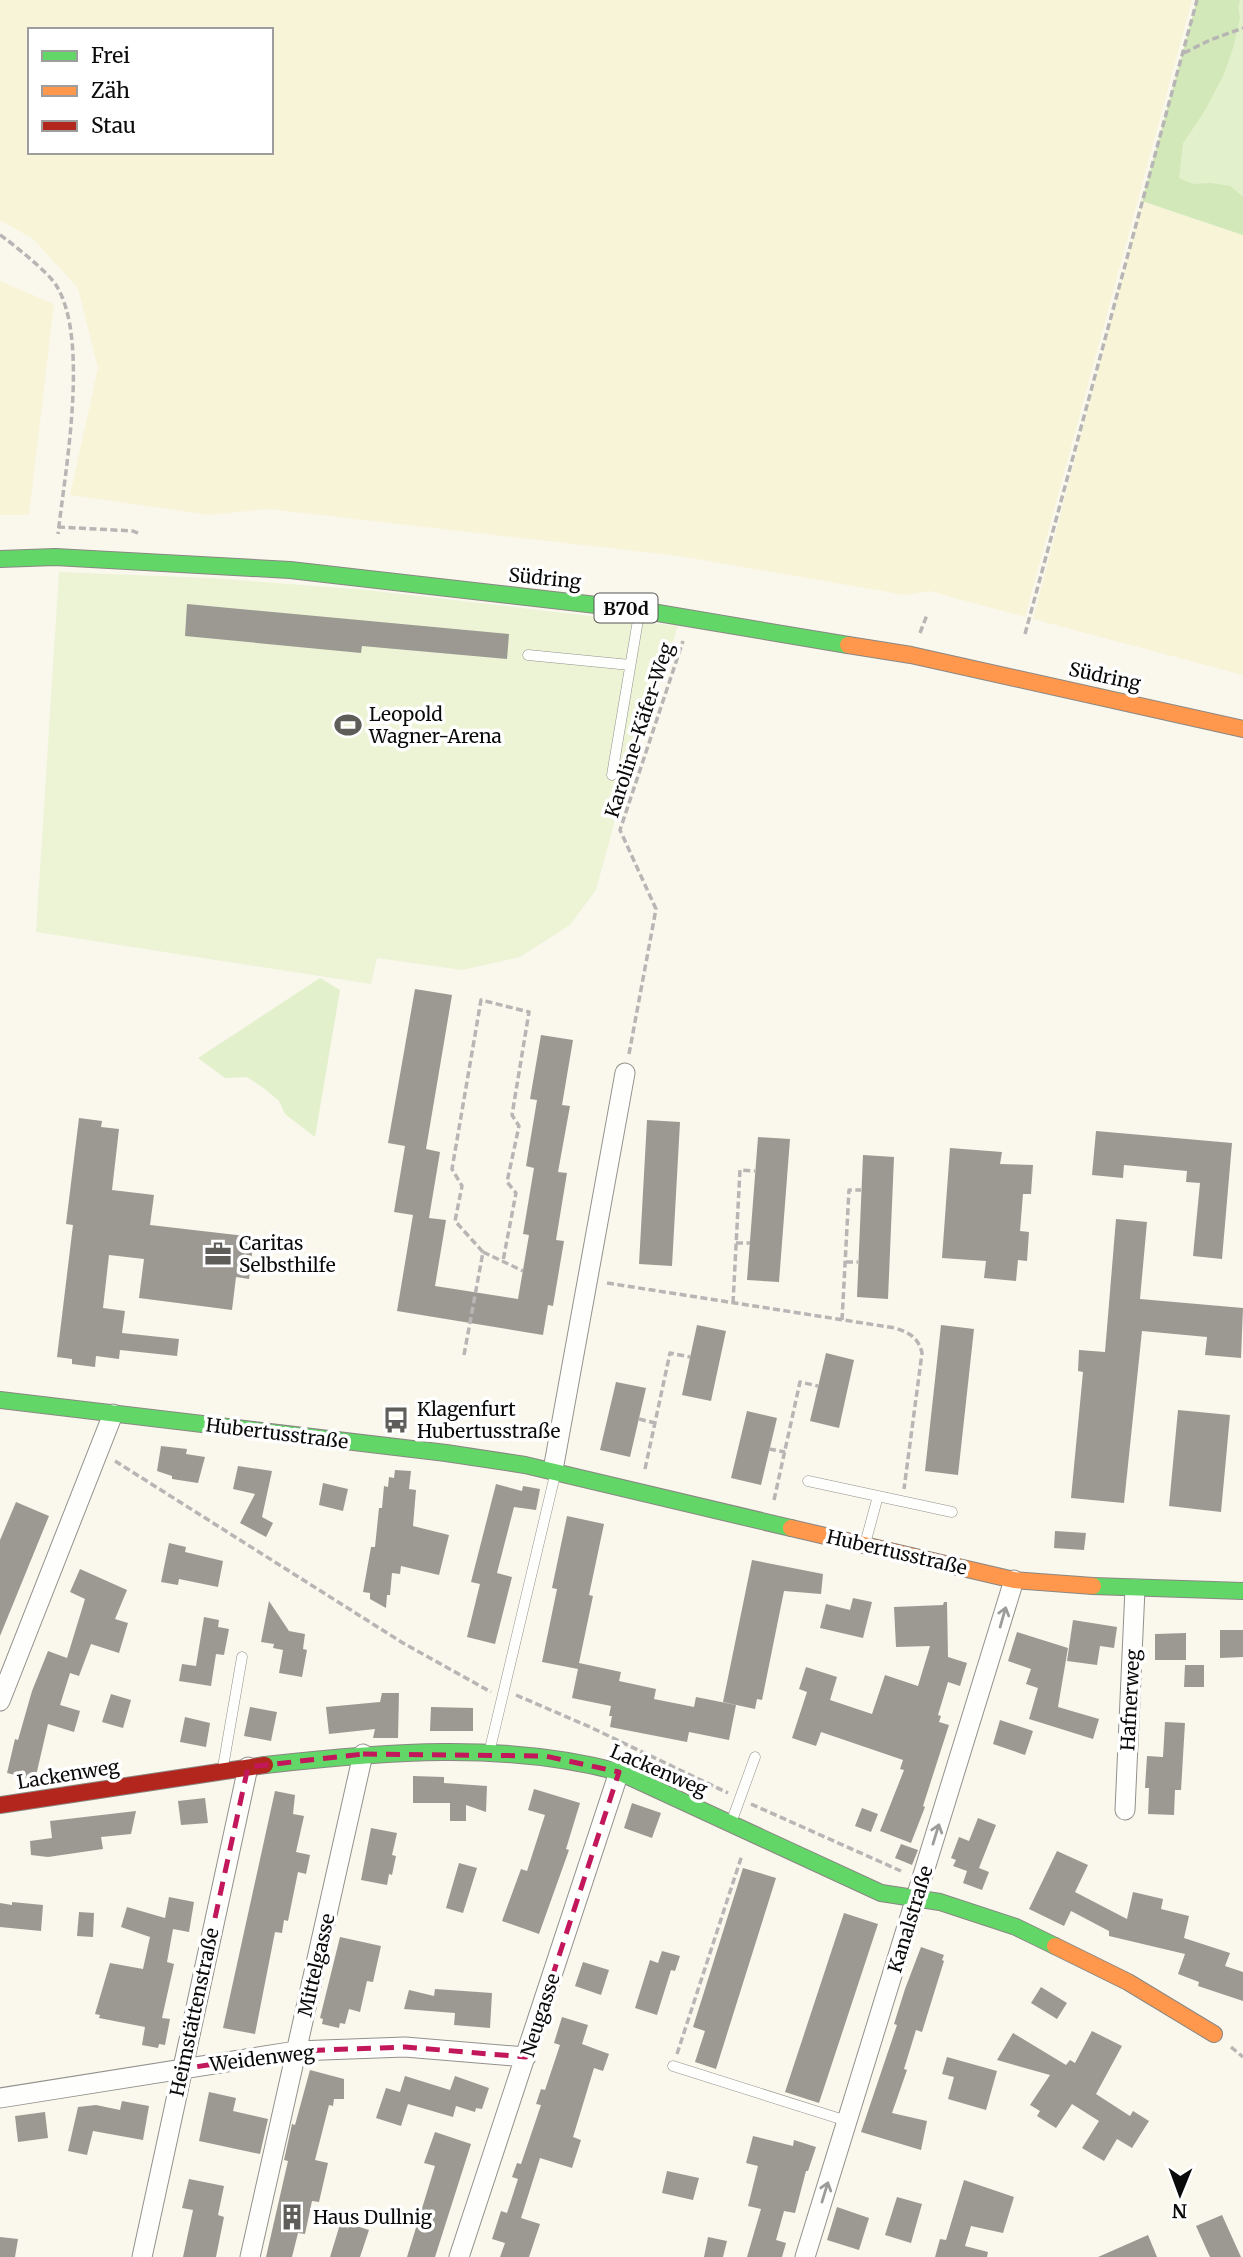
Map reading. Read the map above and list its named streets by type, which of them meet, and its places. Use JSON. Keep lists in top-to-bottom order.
{
  "streets": {
    "street": [
      "Südring",
      "B70d",
      "Hubertusstraße",
      "Hafnerweg",
      "Lackenweg",
      "Kanalstraße",
      "Mittelgasse",
      "Heimstättenstraße",
      "Neugasse",
      "Weidenweg"
    ],
    "path": ["Karoline-Käfer-Weg"]
  },
  "crossings": [
    ["Hubertusstraße", "Hafnerweg"],
    ["Hubertusstraße", "Kanalstraße"],
    ["Lackenweg", "Kanalstraße"],
    ["Lackenweg", "Mittelgasse"],
    ["Lackenweg", "Heimstättenstraße"],
    ["Lackenweg", "Neugasse"],
    ["Mittelgasse", "Weidenweg"],
    ["Heimstättenstraße", "Weidenweg"],
    ["Neugasse", "Weidenweg"]
  ],
  "one_way": ["Kanalstraße"],
  "places": {
    "sports": ["Leopold Wagner-Arena"],
    "office": ["Caritas Selbsthilfe"],
    "bus stop": ["Klagenfurt Hubertusstraße"],
    "building": ["Haus Dullnig"]
  },
  "legend": ["Frei", "Zäh", "Stau"],
  "north": "bottom"
}
